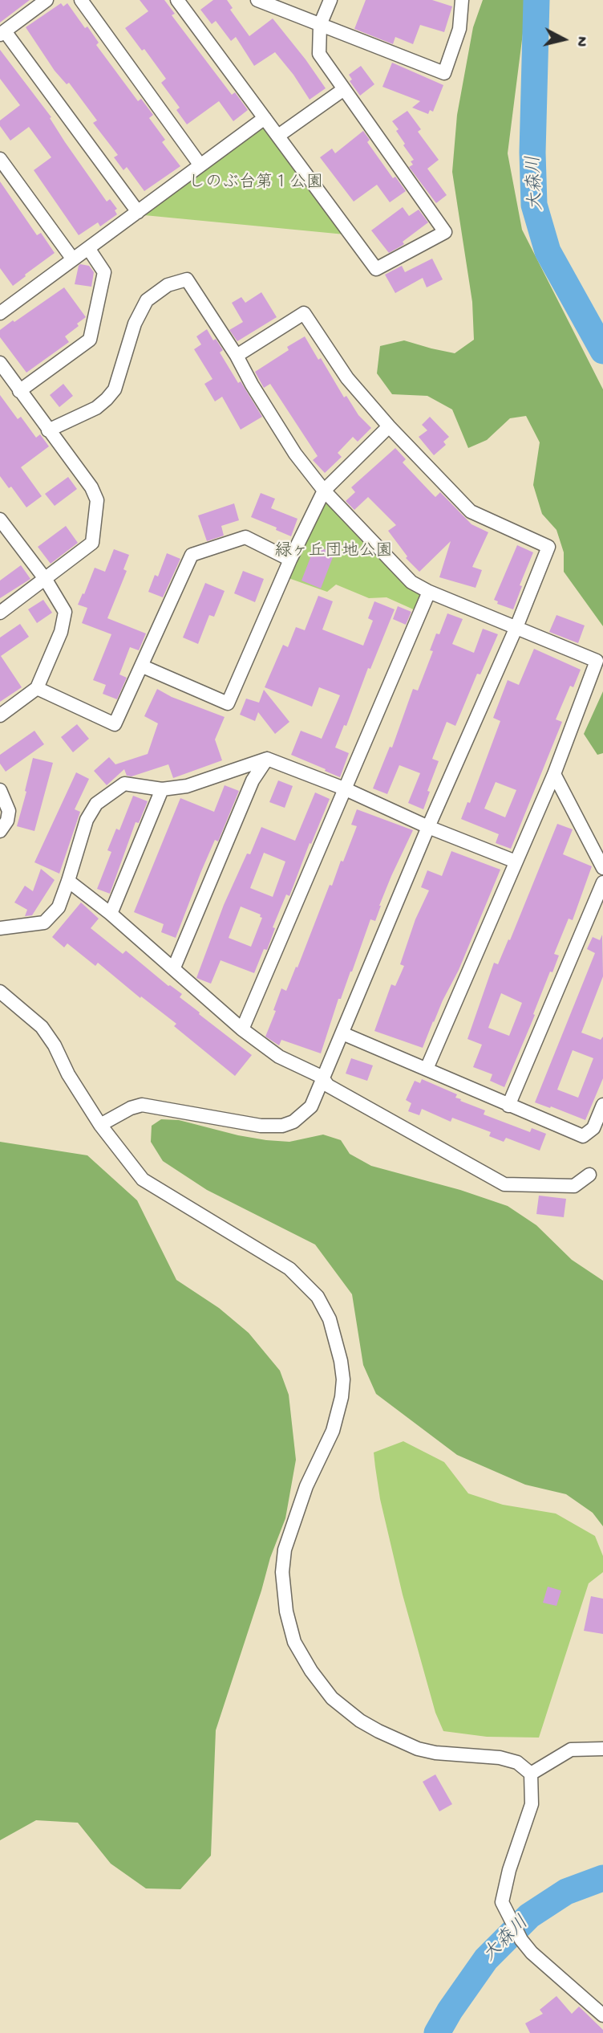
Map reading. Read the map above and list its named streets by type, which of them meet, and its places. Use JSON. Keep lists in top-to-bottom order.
{
  "water": ["大森川"],
  "parks": ["しのぶ台第１公園", "緑ヶ丘団地公園"],
  "north": "right"
}
